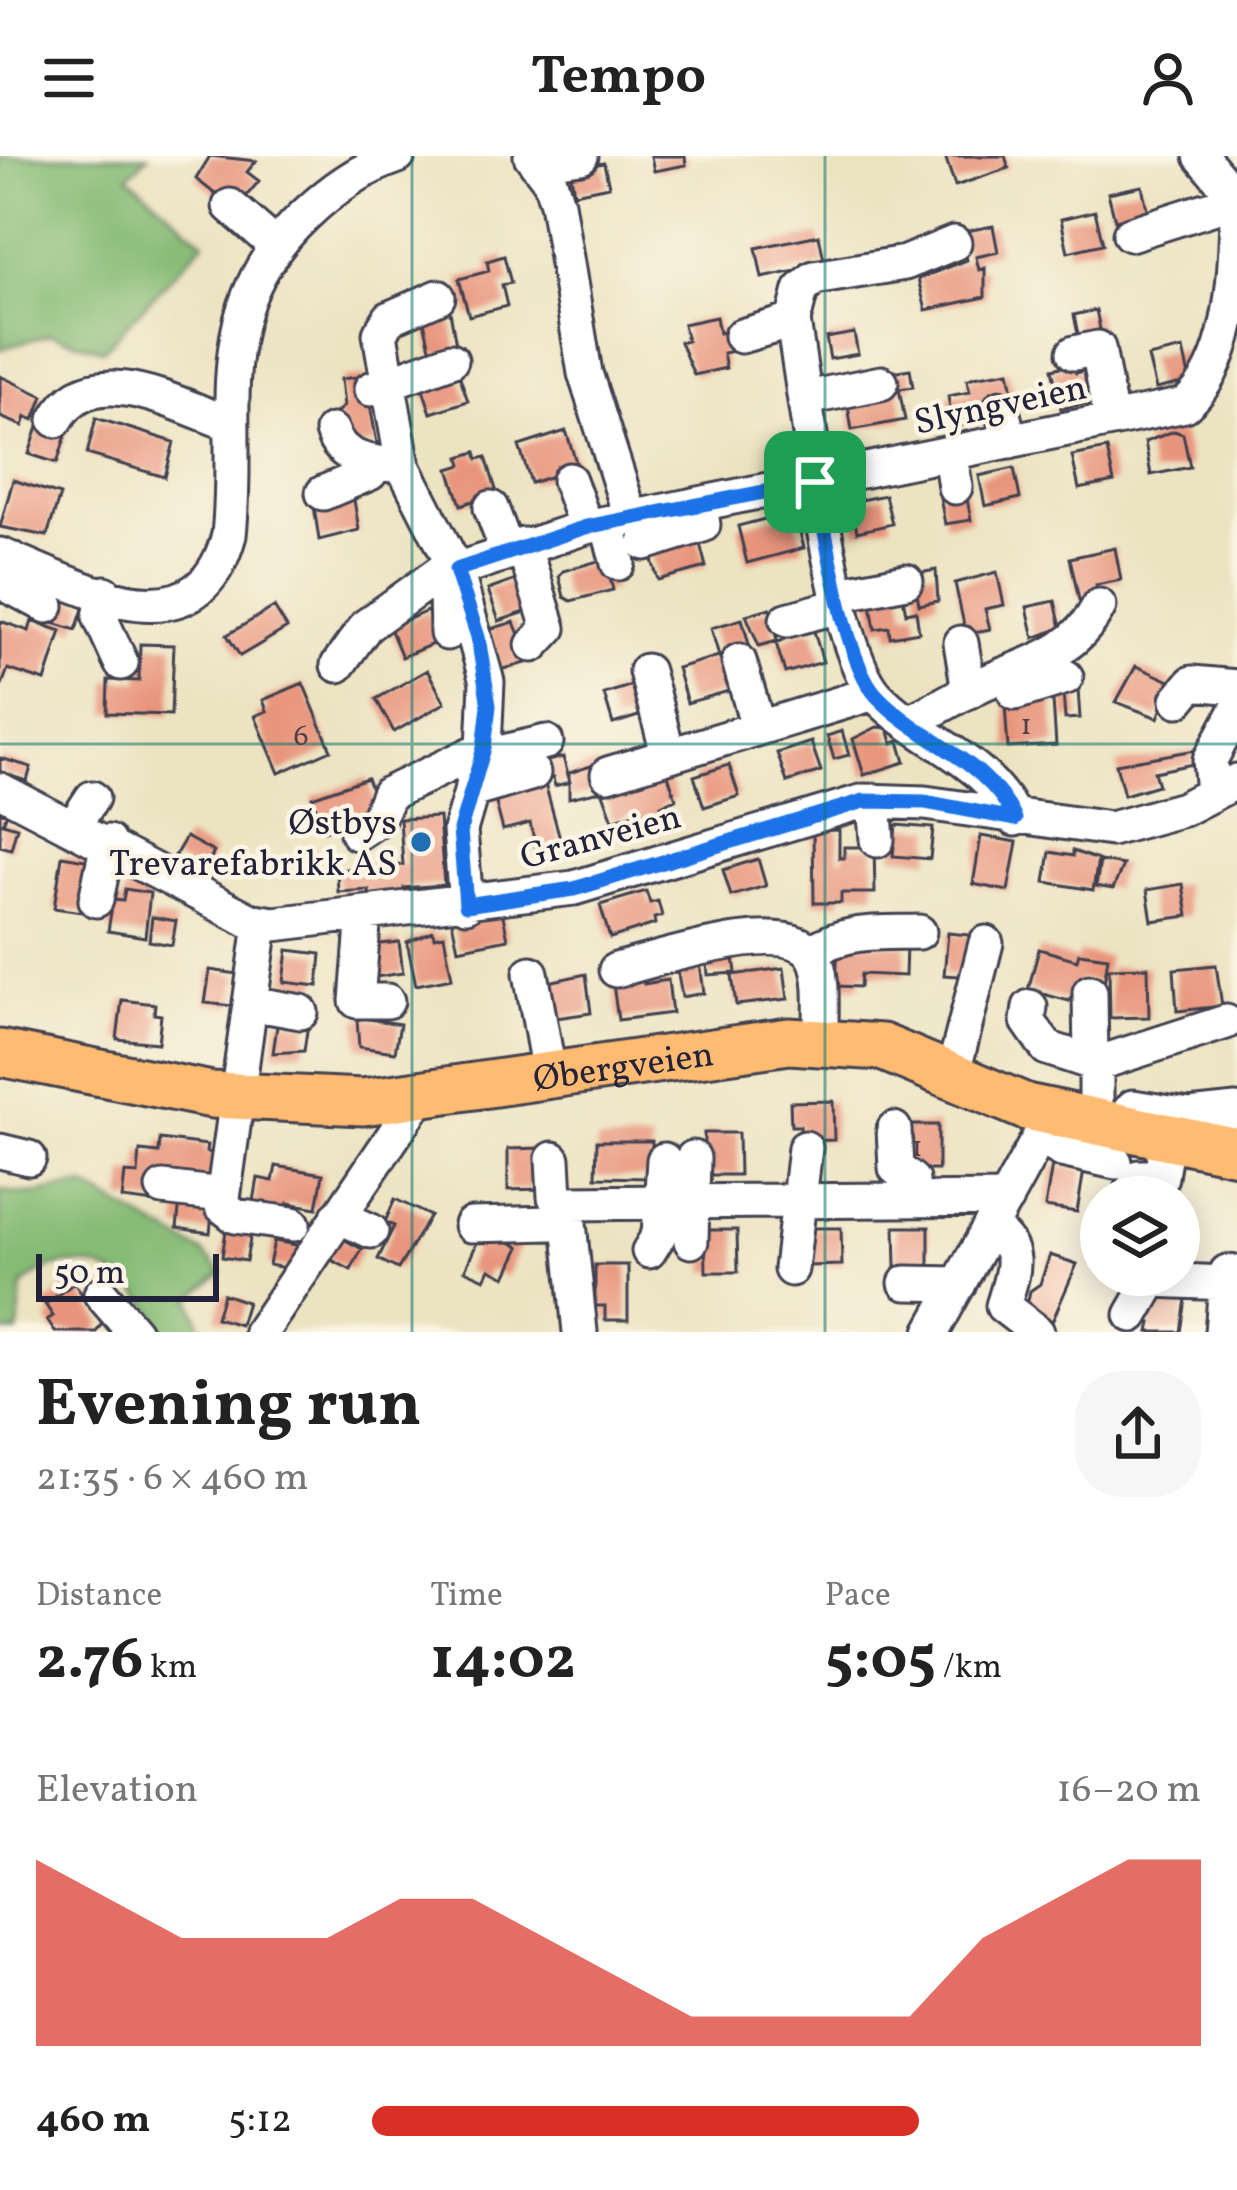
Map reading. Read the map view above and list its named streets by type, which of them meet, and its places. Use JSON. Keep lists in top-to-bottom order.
{
  "streets": {
    "main road": ["Øbergveien"],
    "street": ["Slyngveien", "Granveien"]
  },
  "places": ["Østbys Trevarefabrikk AS"],
  "house_numbers": ["1", "6", "1"],
  "scale_bar": "50 m",
  "page": {
    "header": "Tempo",
    "scale": "50 m",
    "heading": ["Evening run", "21:35 · 6 × 460 m"],
    "stats": [
      ["Distance", "2.76 km"],
      ["Time", "14:02"],
      ["Pace", "5:05 /km"]
    ],
    "chart": ["Elevation", "16–20 m"],
    "list": [
      {
        "name": "460 m",
        "note": "5:12"
      }
    ]
  }
}
